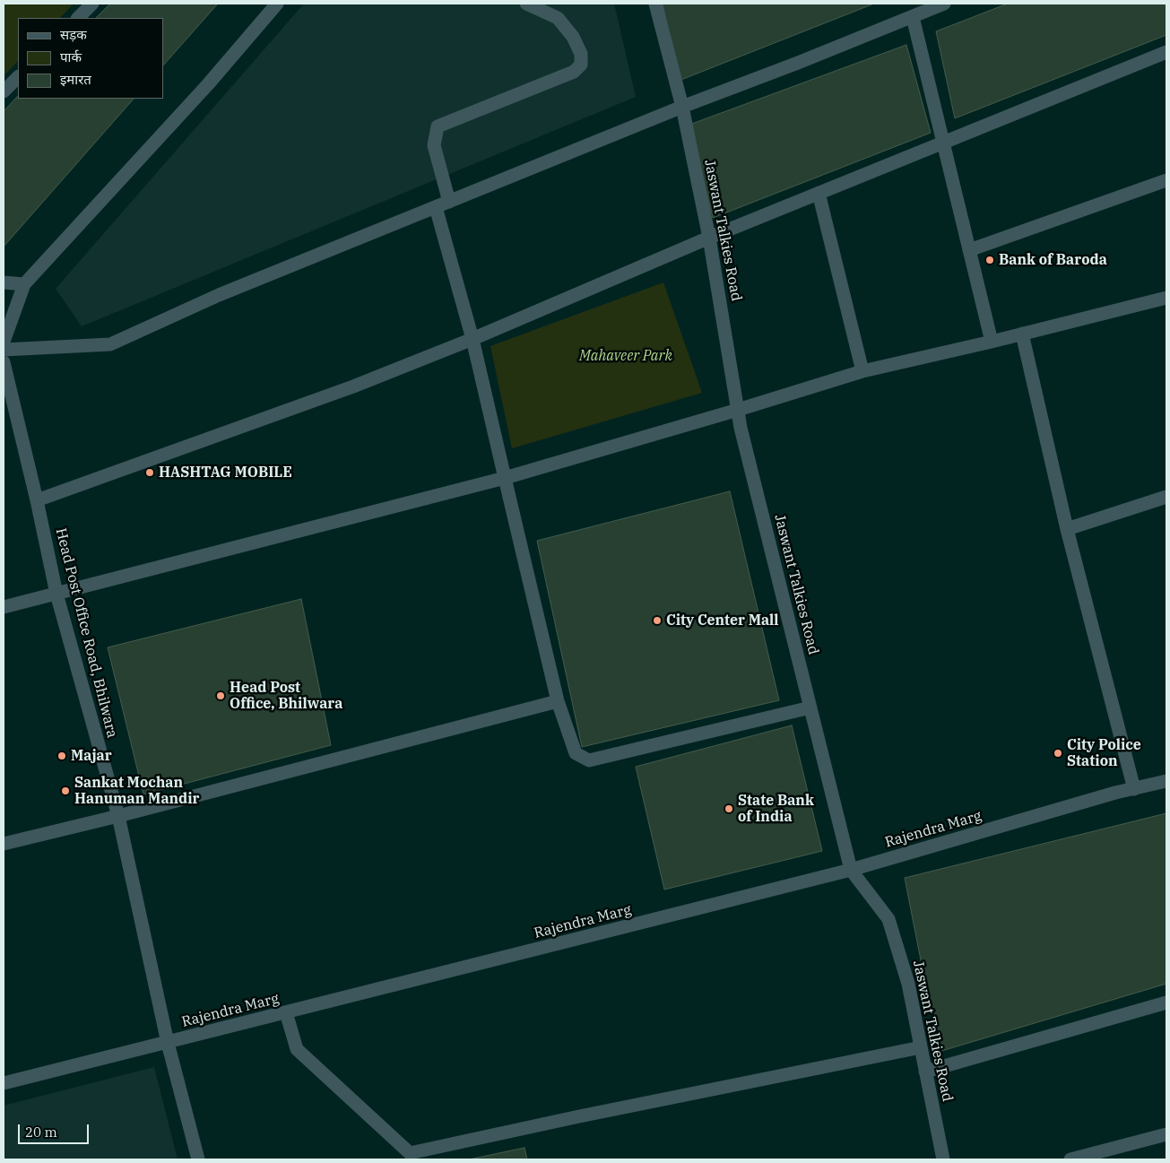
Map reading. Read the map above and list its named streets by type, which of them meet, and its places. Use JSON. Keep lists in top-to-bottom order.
{
  "streets": {
    "street": ["Jaswant Talkies Road", "Head Post Office Road, Bhilwara", "Rajendra Marg"]
  },
  "crossings": [
    ["Jaswant Talkies Road", "Rajendra Marg"],
    ["Head Post Office Road, Bhilwara", "Rajendra Marg"]
  ],
  "parks": ["Mahaveer Park"],
  "places": [
    "Bank of Baroda",
    "HASHTAG MOBILE",
    "City Center Mall",
    "Head Post Office, Bhilwara",
    "City Police Station",
    "Majar",
    "Sankat Mochan Hanuman Mandir",
    "State Bank of India"
  ],
  "legend": ["सड़क", "पार्क", "इमारत"],
  "scale_bar": "20 m"
}
